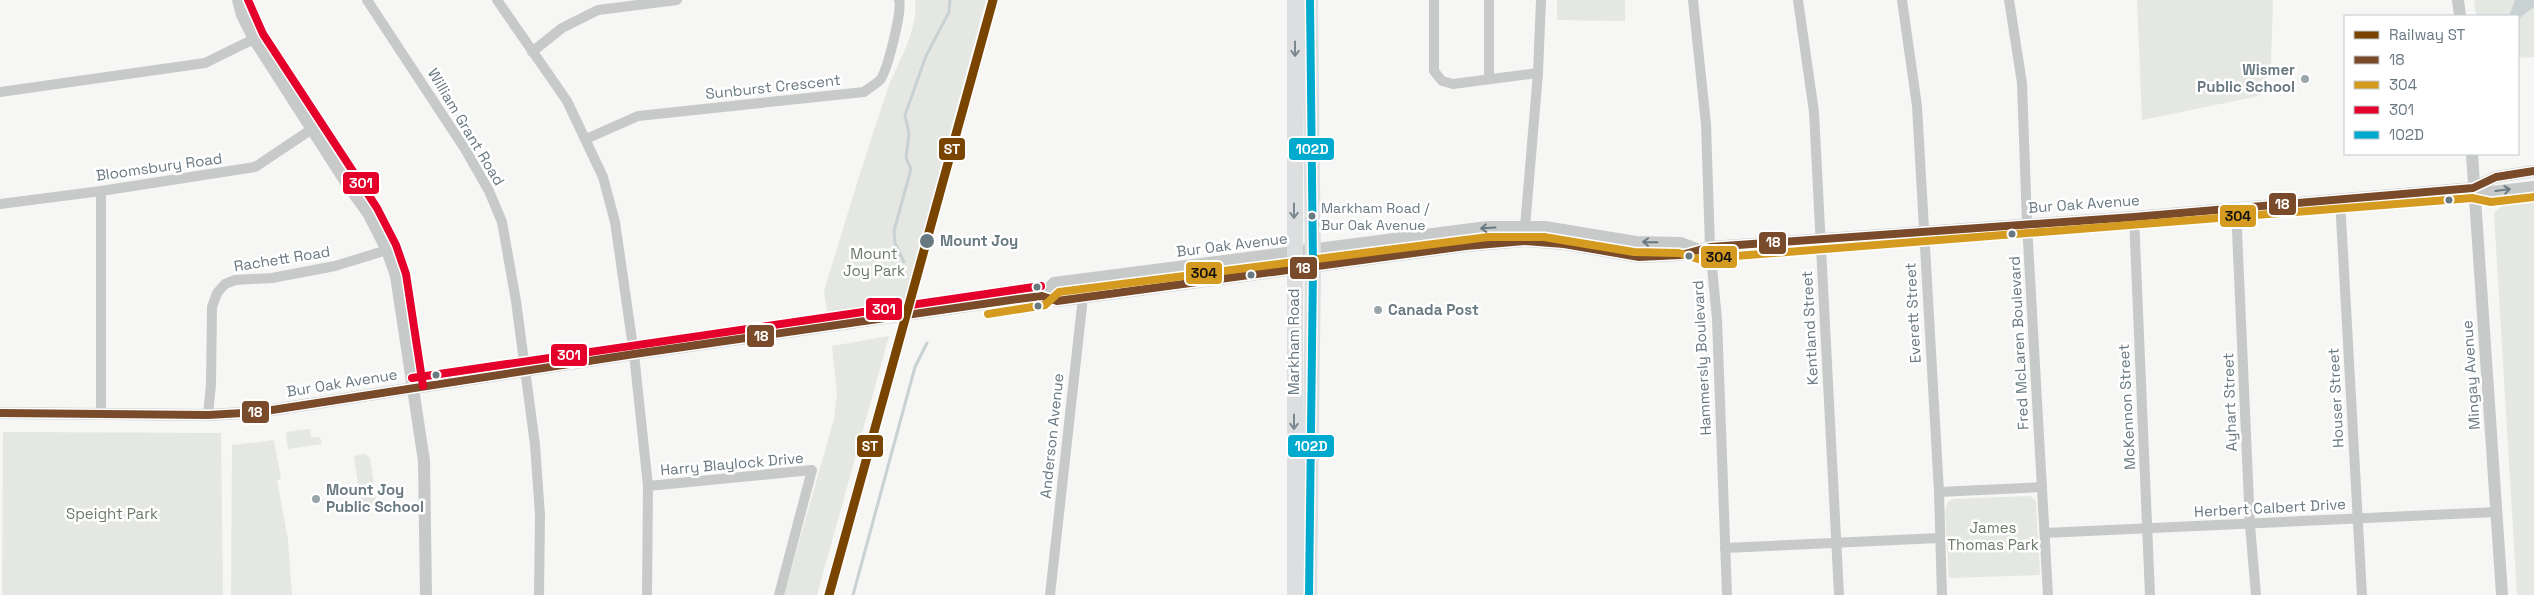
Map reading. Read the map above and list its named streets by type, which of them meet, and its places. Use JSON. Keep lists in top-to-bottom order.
{
  "streets": {
    "main road": ["Markham Road"],
    "street": [
      "Sunburst Crescent",
      "William Grant Road",
      "Bloomsbury Road",
      "Bur Oak Avenue",
      "Rachett Road",
      "Everett Street",
      "Kentland Street",
      "Fred McLaren Boulevard",
      "Hammersly Boulevard",
      "Mingay Avenue",
      "Houser Street",
      "Ayhart Street",
      "McKennon Street",
      "Anderson Avenue",
      "Harry Blaylock Drive",
      "Herbert Calbert Drive"
    ]
  },
  "crossings": [
    ["William Grant Road", "Bur Oak Avenue"],
    ["Bur Oak Avenue", "Rachett Road"],
    ["Bur Oak Avenue", "Everett Street"],
    ["Bur Oak Avenue", "Kentland Street"],
    ["Bur Oak Avenue", "Markham Road"],
    ["Bur Oak Avenue", "Fred McLaren Boulevard"],
    ["Bur Oak Avenue", "Hammersly Boulevard"],
    ["Bur Oak Avenue", "Mingay Avenue"],
    ["Bur Oak Avenue", "Houser Street"],
    ["Bur Oak Avenue", "Ayhart Street"],
    ["Bur Oak Avenue", "McKennon Street"],
    ["Bur Oak Avenue", "Anderson Avenue"],
    ["Fred McLaren Boulevard", "Herbert Calbert Drive"],
    ["Mingay Avenue", "Herbert Calbert Drive"],
    ["Houser Street", "Herbert Calbert Drive"],
    ["Ayhart Street", "Herbert Calbert Drive"],
    ["McKennon Street", "Herbert Calbert Drive"]
  ],
  "parks": ["Mount Joy Park", "Speight Park", "James Thomas Park"],
  "places": [
    "Wismer Public School",
    "Markham Road / Bur Oak Avenue",
    "Mount Joy",
    "Canada Post",
    "Mount Joy Public School"
  ],
  "lines": [
    "rail line ST",
    "transit line 301",
    "transit line 102D",
    "transit line 18",
    "transit line 304"
  ],
  "legend": [
    "Railway ST",
    "18",
    "304",
    "301",
    "102D"
  ]
}
